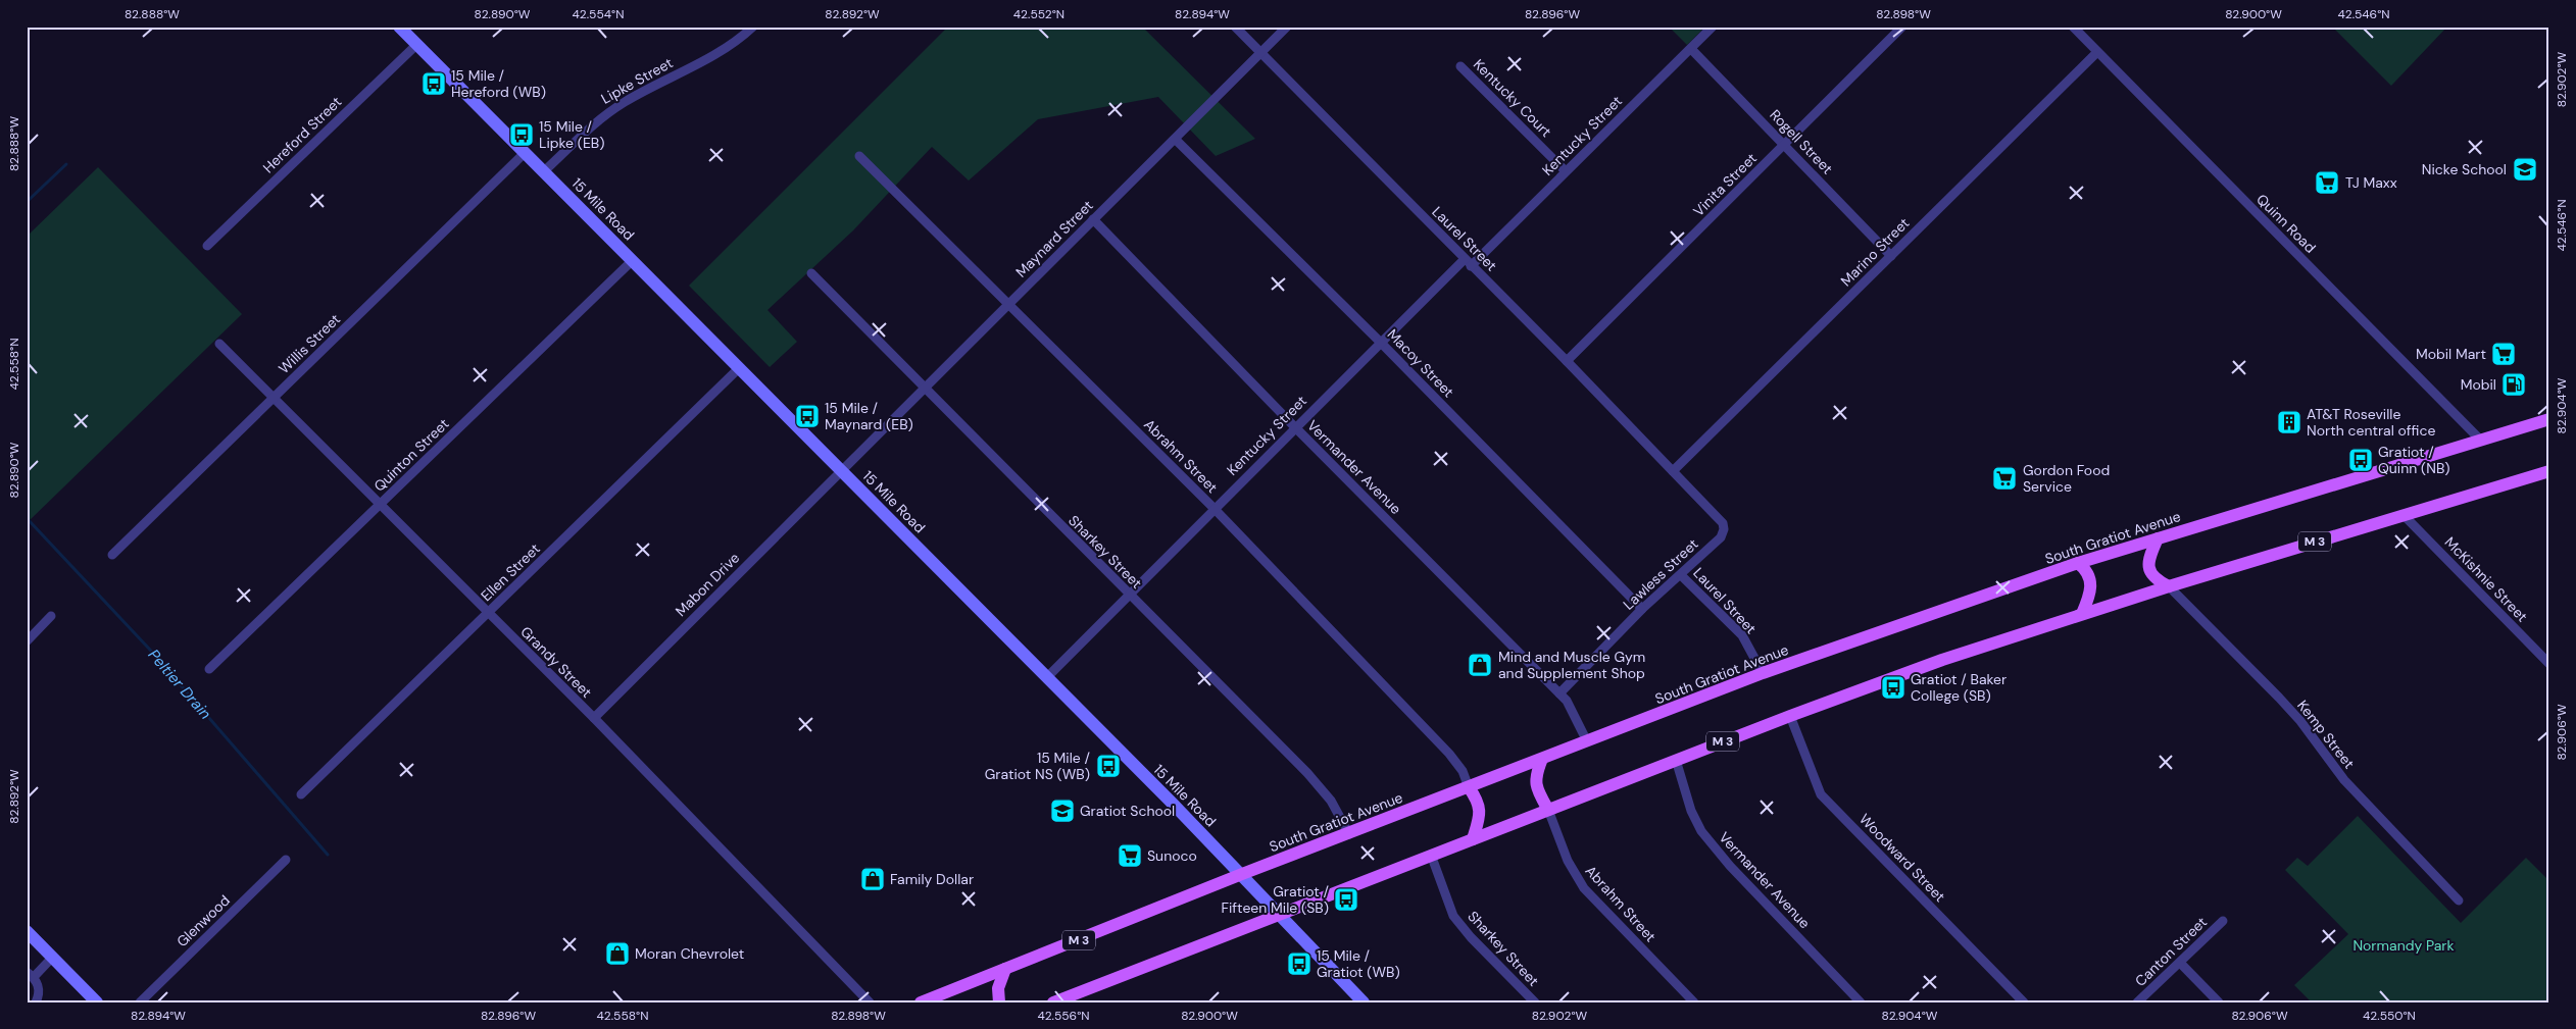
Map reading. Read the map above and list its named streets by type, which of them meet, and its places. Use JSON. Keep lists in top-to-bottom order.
{
  "streets": {
    "main road": ["15 Mile Road", "South Gratiot Avenue", "M 3"],
    "street": [
      "Lipke Street",
      "Kentucky Court",
      "Hereford Street",
      "Kentucky Street",
      "Rogell Street",
      "Vinita Street",
      "Quinn Road",
      "Maynard Street",
      "Laurel Street",
      "Marino Street",
      "Willis Street",
      "Macoy Street",
      "Quinton Street",
      "Abrahm Street",
      "Vermander Avenue",
      "Sharkey Street",
      "Ellen Street",
      "Lawless Street",
      "McKishnie Street",
      "Mabon Drive",
      "Grandy Street",
      "Kemp Street",
      "Woodward Street",
      "Glenwood",
      "Canton Street"
    ]
  },
  "crossings": [
    ["Lipke Street", "15 Mile Road"],
    ["Kentucky Court", "Kentucky Street"],
    ["Hereford Street", "15 Mile Road"],
    ["Kentucky Street", "Rogell Street"],
    ["Kentucky Street", "15 Mile Road"],
    ["Kentucky Street", "Laurel Street"],
    ["Kentucky Street", "Macoy Street"],
    ["Kentucky Street", "Abrahm Street"],
    ["Kentucky Street", "Vermander Avenue"],
    ["Kentucky Street", "Sharkey Street"],
    ["Rogell Street", "Vinita Street"],
    ["Rogell Street", "Marino Street"],
    ["Vinita Street", "Laurel Street"],
    ["15 Mile Road", "Maynard Street"],
    ["15 Mile Road", "Willis Street"],
    ["15 Mile Road", "Quinton Street"],
    ["15 Mile Road", "South Gratiot Avenue"],
    ["15 Mile Road", "M 3"],
    ["15 Mile Road", "Ellen Street"],
    ["15 Mile Road", "Mabon Drive"],
    ["Quinn Road", "Marino Street"],
    ["Quinn Road", "South Gratiot Avenue"],
    ["Maynard Street", "Laurel Street"],
    ["Maynard Street", "Macoy Street"],
    ["Maynard Street", "Abrahm Street"],
    ["Maynard Street", "Vermander Avenue"],
    ["Maynard Street", "Sharkey Street"],
    ["Maynard Street", "Mabon Drive"],
    ["Laurel Street", "Marino Street"],
    ["Laurel Street", "South Gratiot Avenue"],
    ["Laurel Street", "Lawless Street"],
    ["Marino Street", "Lawless Street"],
    ["Willis Street", "Grandy Street"],
    ["Macoy Street", "Lawless Street"],
    ["Quinton Street", "Grandy Street"],
    ["Abrahm Street", "South Gratiot Avenue"],
    ["Abrahm Street", "M 3"],
    ["Vermander Avenue", "South Gratiot Avenue"],
    ["Vermander Avenue", "M 3"],
    ["Vermander Avenue", "Lawless Street"],
    ["South Gratiot Avenue", "Sharkey Street"],
    ["M 3", "Sharkey Street"],
    ["M 3", "McKishnie Street"],
    ["M 3", "Kemp Street"],
    ["M 3", "Woodward Street"],
    ["Ellen Street", "Grandy Street"],
    ["Mabon Drive", "Grandy Street"]
  ],
  "water": ["Peltier Drain"],
  "parks": ["Normandy Park"],
  "places": {
    "bus stop": [
      "15 Mile / Hereford (WB)",
      "15 Mile / Lipke (EB)",
      "15 Mile / Maynard (EB)",
      "Gratiot / Quinn (NB)",
      "Gratiot / Baker College (SB)",
      "15 Mile / Gratiot NS (WB)",
      "Gratiot / Fifteen Mile (SB)",
      "15 Mile / Gratiot (WB)"
    ],
    "school or university": ["Nicke School", "Gratiot School"],
    "supermarket": [
      "TJ Maxx",
      "Mobil Mart",
      "Gordon Food Service",
      "Sunoco"
    ],
    "fuel station": ["Mobil"],
    "building": ["AT&T Roseville North central office"],
    "shop": ["Mind and Muscle Gym and Supplement Shop", "Family Dollar", "Moran Chevrolet"]
  },
  "coordinates": [
    "82.888°W",
    "82.890°W",
    "42.554°N",
    "82.892°W",
    "42.552°N",
    "82.894°W",
    "82.896°W",
    "82.898°W",
    "82.900°W",
    "42.546°N",
    "82.902°W",
    "42.558°N",
    "82.904°W",
    "82.906°W",
    "42.556°N",
    "42.550°N"
  ]
}
